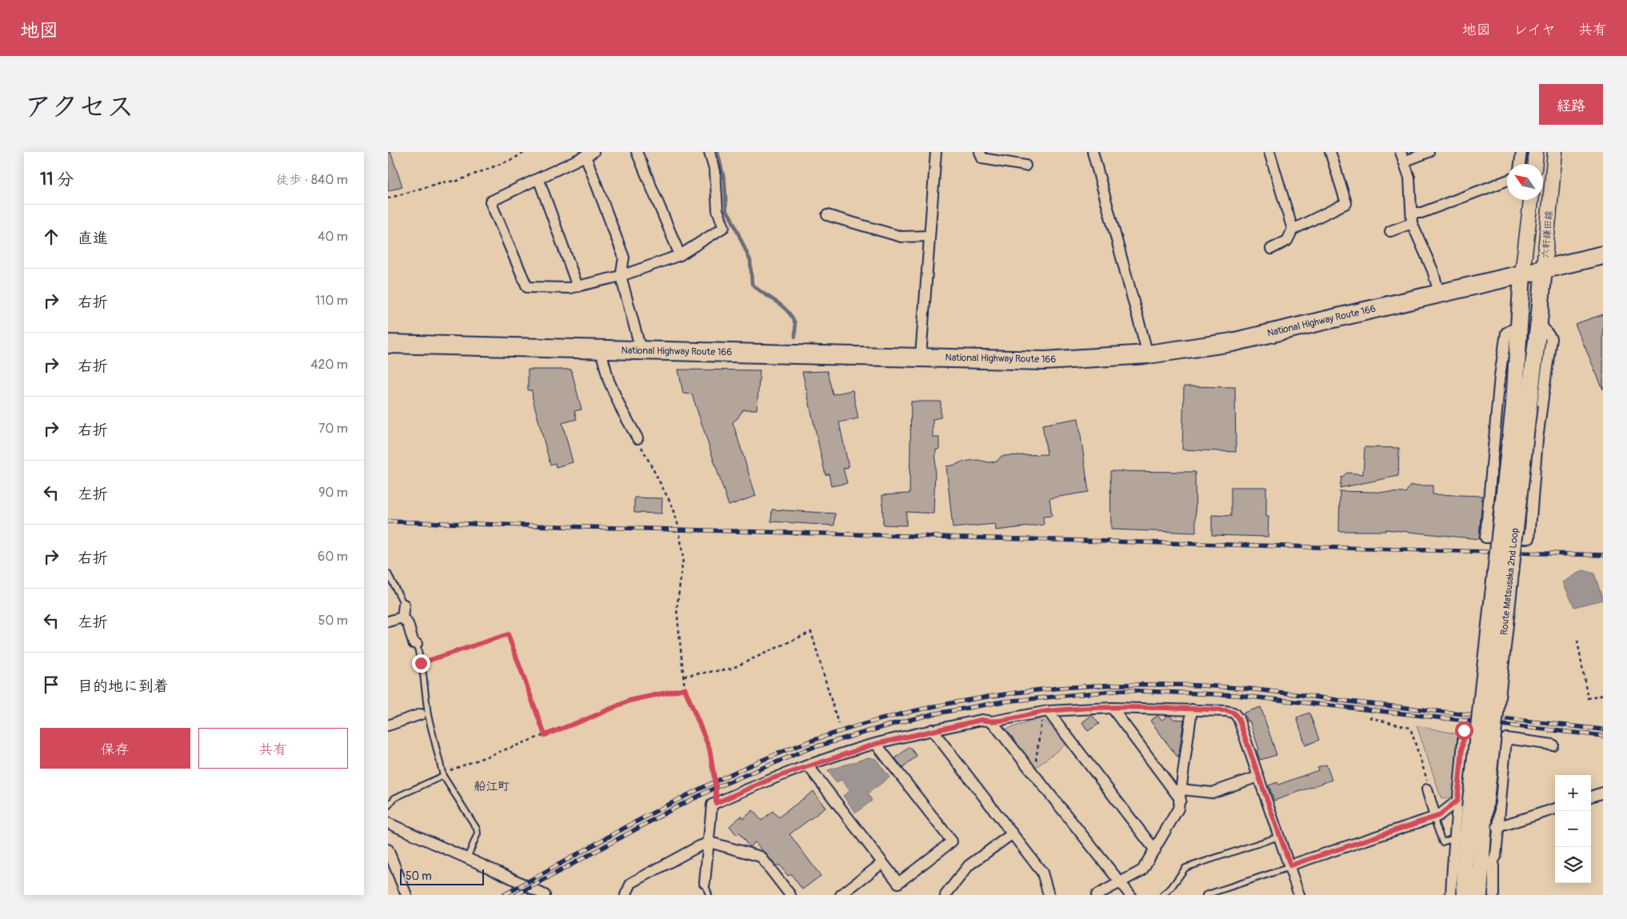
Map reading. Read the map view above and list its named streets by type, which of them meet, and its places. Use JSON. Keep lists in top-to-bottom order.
{
  "streets": {
    "highway": ["National Highway Route 166"],
    "main road": ["六軒鎌田線", "Route Matsusaka 2nd Loop"]
  },
  "crossings": [
    ["六軒鎌田線", "National Highway Route 166"],
    ["六軒鎌田線", "Route Matsusaka 2nd Loop"],
    ["National Highway Route 166", "Route Matsusaka 2nd Loop"]
  ],
  "districts": ["船江町"],
  "scale_bar": "50 m",
  "north": "top left",
  "page": {
    "header": "地図",
    "nav": ["地図", "レイヤ", "共有"],
    "title": "アクセス",
    "buttons": [
      "経路",
      ["保存", "共有"]
    ],
    "heading": ["11 分", "徒歩 · 840 m"],
    "list": [
      ["直進", "40 m"],
      ["右折", "110 m"],
      ["右折", "420 m"],
      ["右折", "70 m"],
      ["左折", "90 m"],
      ["右折", "60 m"],
      ["左折", "50 m"],
      "目的地に到着"
    ],
    "map_buttons": ["+", "−"],
    "scale": "50 m"
  }
}
